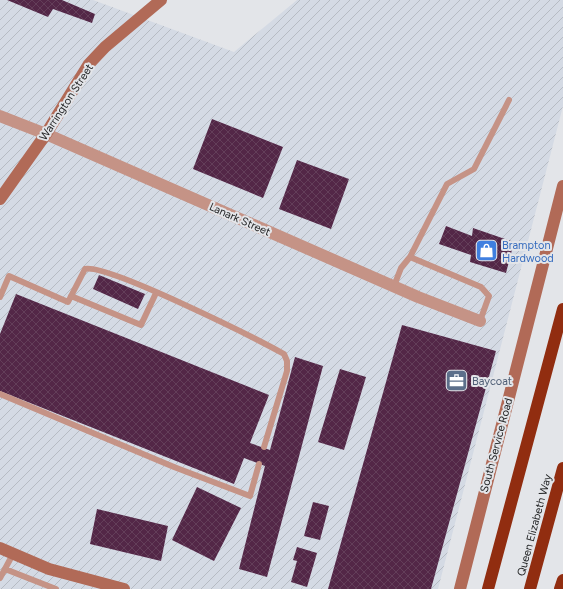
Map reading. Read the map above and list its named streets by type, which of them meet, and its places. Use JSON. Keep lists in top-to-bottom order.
{
  "streets": {
    "highway": ["Queen Elizabeth Way"],
    "street": ["Warrington Street", "Lanark Street", "South Service Road"]
  },
  "crossings": [
    ["Warrington Street", "Lanark Street"]
  ],
  "places": {
    "shop": ["Brampton Hardwood"],
    "office": ["Baycoat"]
  }
}
